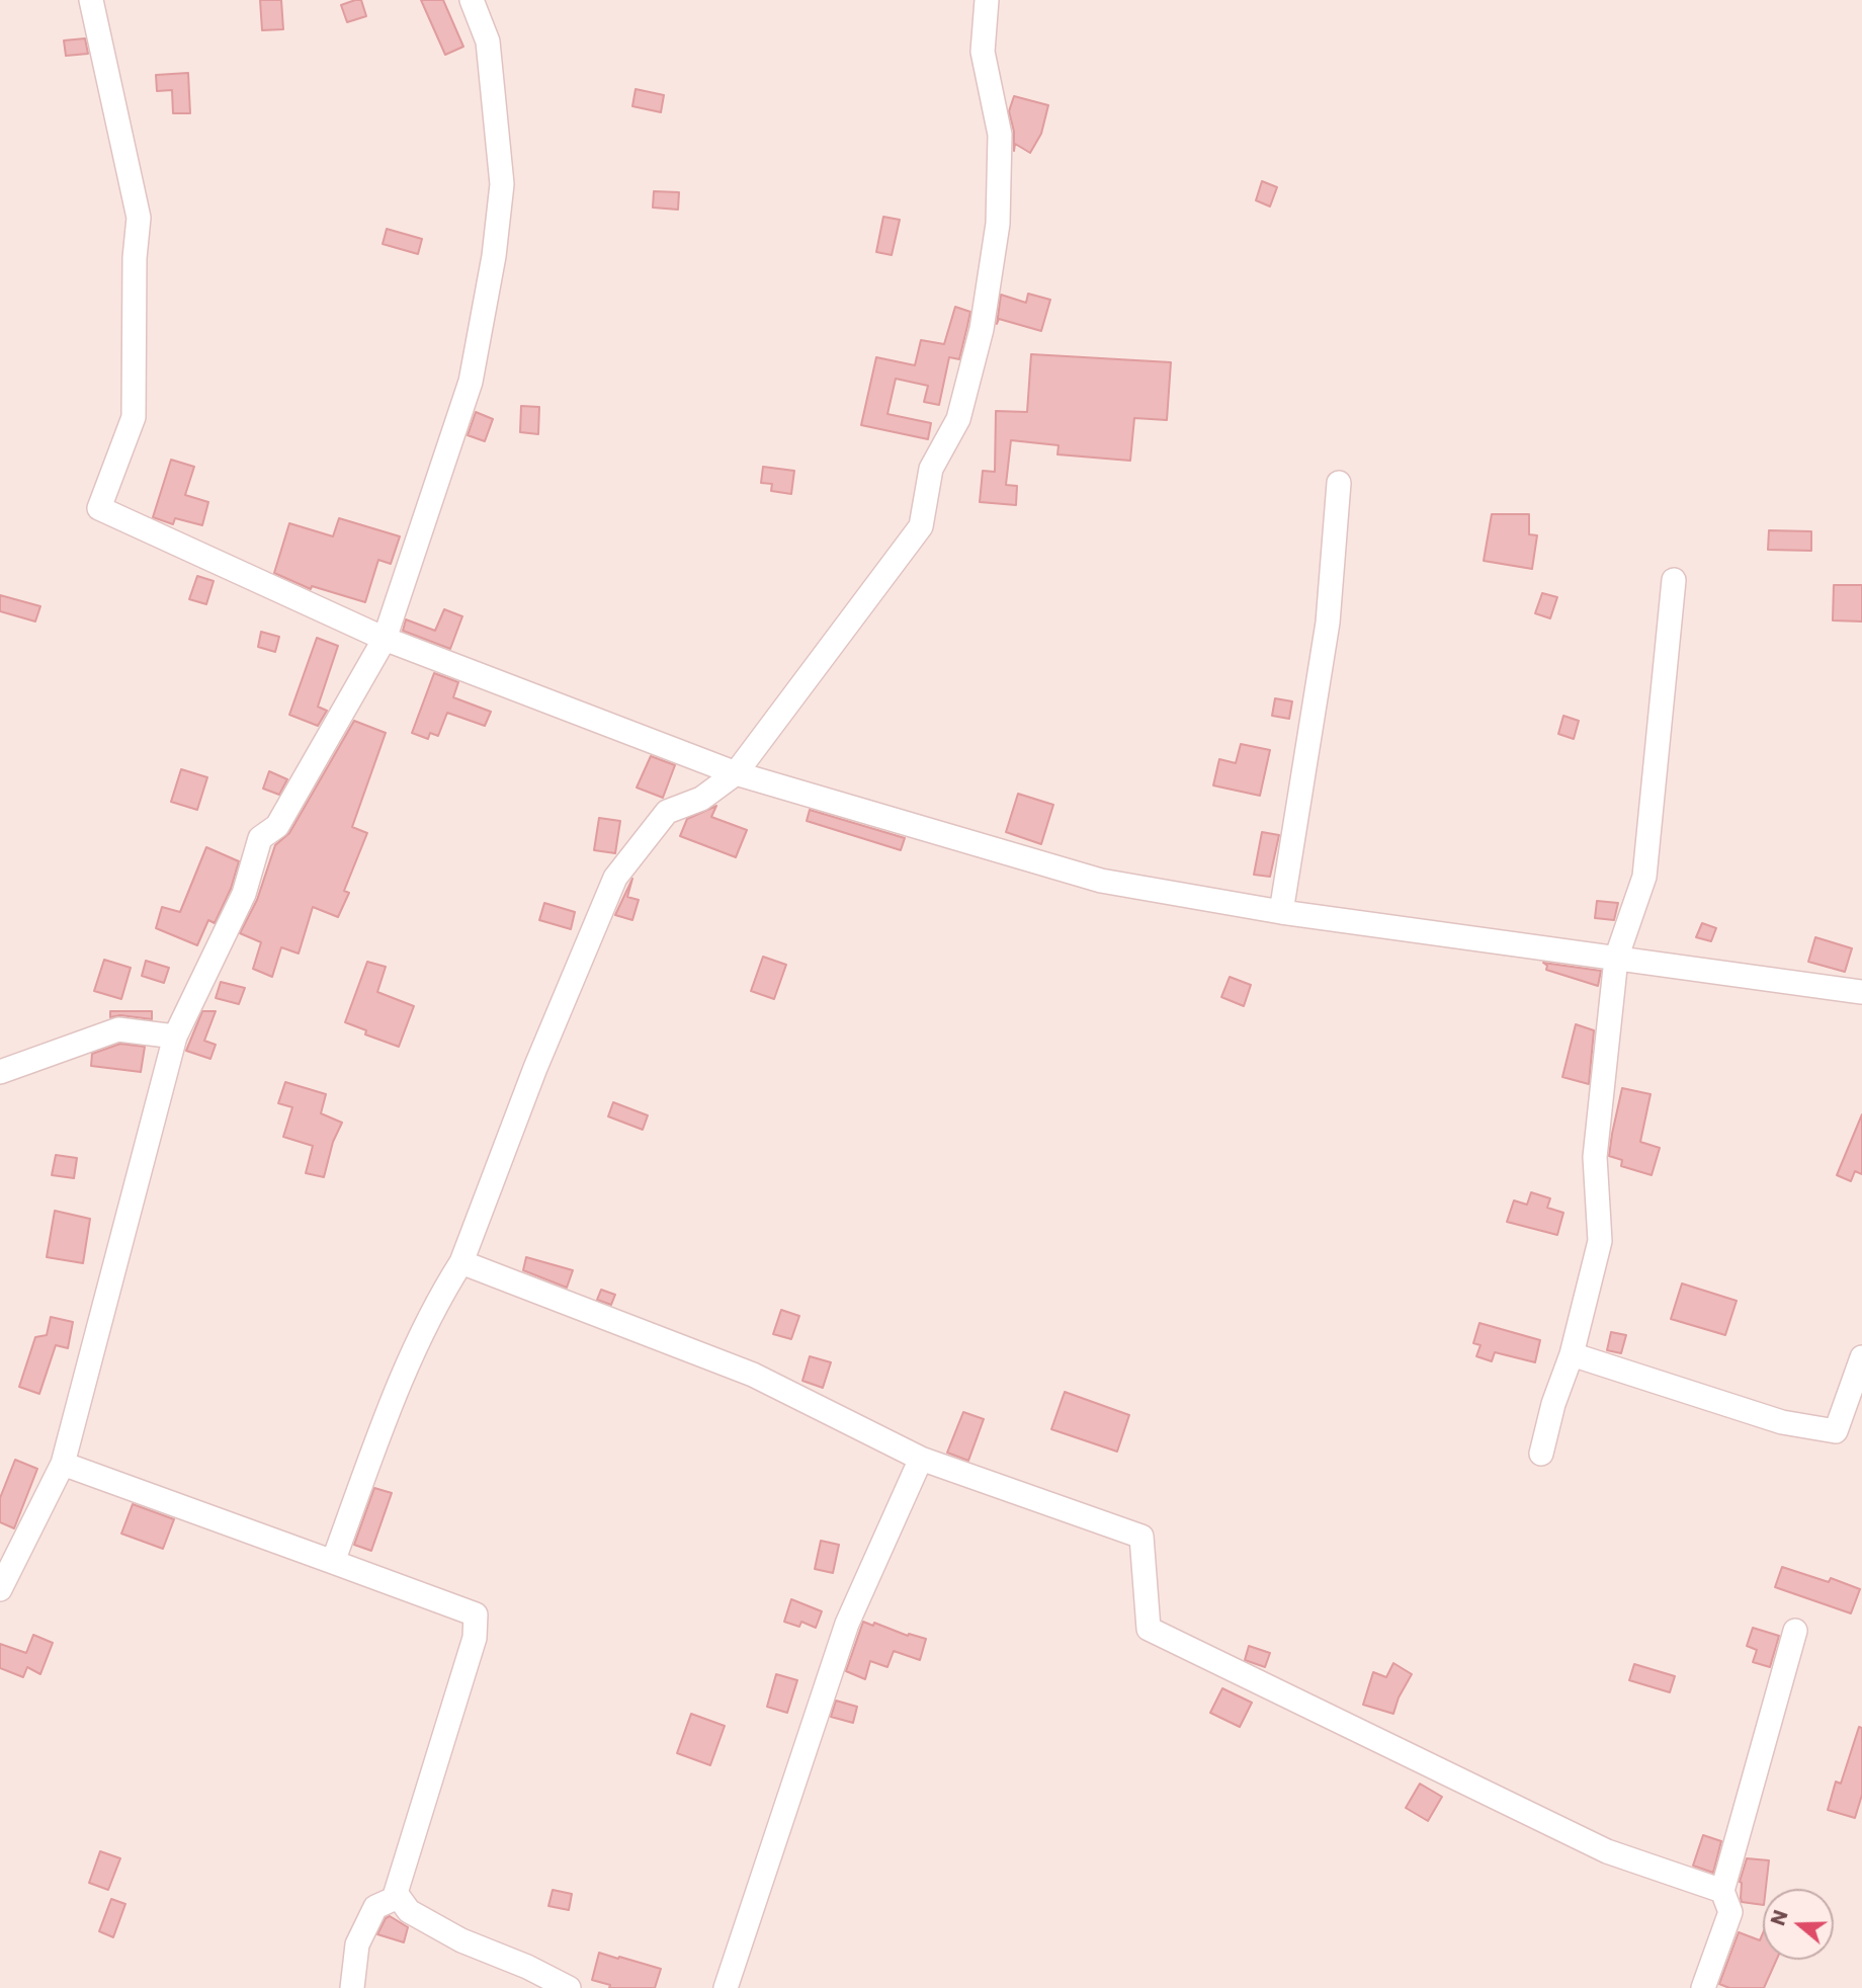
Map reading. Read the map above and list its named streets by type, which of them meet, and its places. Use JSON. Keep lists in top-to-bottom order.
{
  "north": "left"
}
